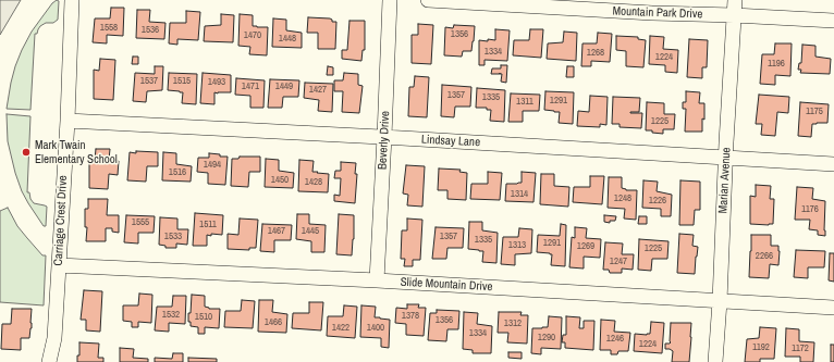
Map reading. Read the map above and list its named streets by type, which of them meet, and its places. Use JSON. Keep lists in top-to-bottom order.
{
  "streets": {
    "street": [
      "Mountain Park Drive",
      "Beverly Drive",
      "Lindsay Lane",
      "Marian Avenue",
      "Carriage Crest Drive",
      "Slide Mountain Drive"
    ]
  },
  "crossings": [
    ["Mountain Park Drive", "Marian Avenue"],
    ["Beverly Drive", "Lindsay Lane"],
    ["Beverly Drive", "Slide Mountain Drive"],
    ["Lindsay Lane", "Marian Avenue"],
    ["Lindsay Lane", "Carriage Crest Drive"],
    ["Marian Avenue", "Slide Mountain Drive"],
    ["Carriage Crest Drive", "Slide Mountain Drive"]
  ],
  "places": ["Mark Twain Elementary School"],
  "house_numbers": [
    "1558",
    "1536",
    "1356",
    "1470",
    "1448",
    "1334",
    "1268",
    "1224",
    "1196",
    "1537",
    "1515",
    "1493",
    "1471",
    "1449",
    "1427",
    "1357",
    "1335",
    "1291",
    "1311",
    "1175",
    "1225",
    "1494",
    "1516",
    "1450",
    "1428",
    "1314",
    "1248",
    "1226",
    "1176",
    "1555",
    "1511",
    "1467",
    "1445",
    "1533",
    "1357",
    "1335",
    "1291",
    "1313",
    "1269",
    "1225",
    "2266",
    "1247",
    "1532",
    "1378",
    "1510",
    "1356",
    "1466",
    "1312",
    "1422",
    "1400",
    "1334",
    "1290",
    "1246",
    "1224",
    "1192",
    "1172"
  ]
}
